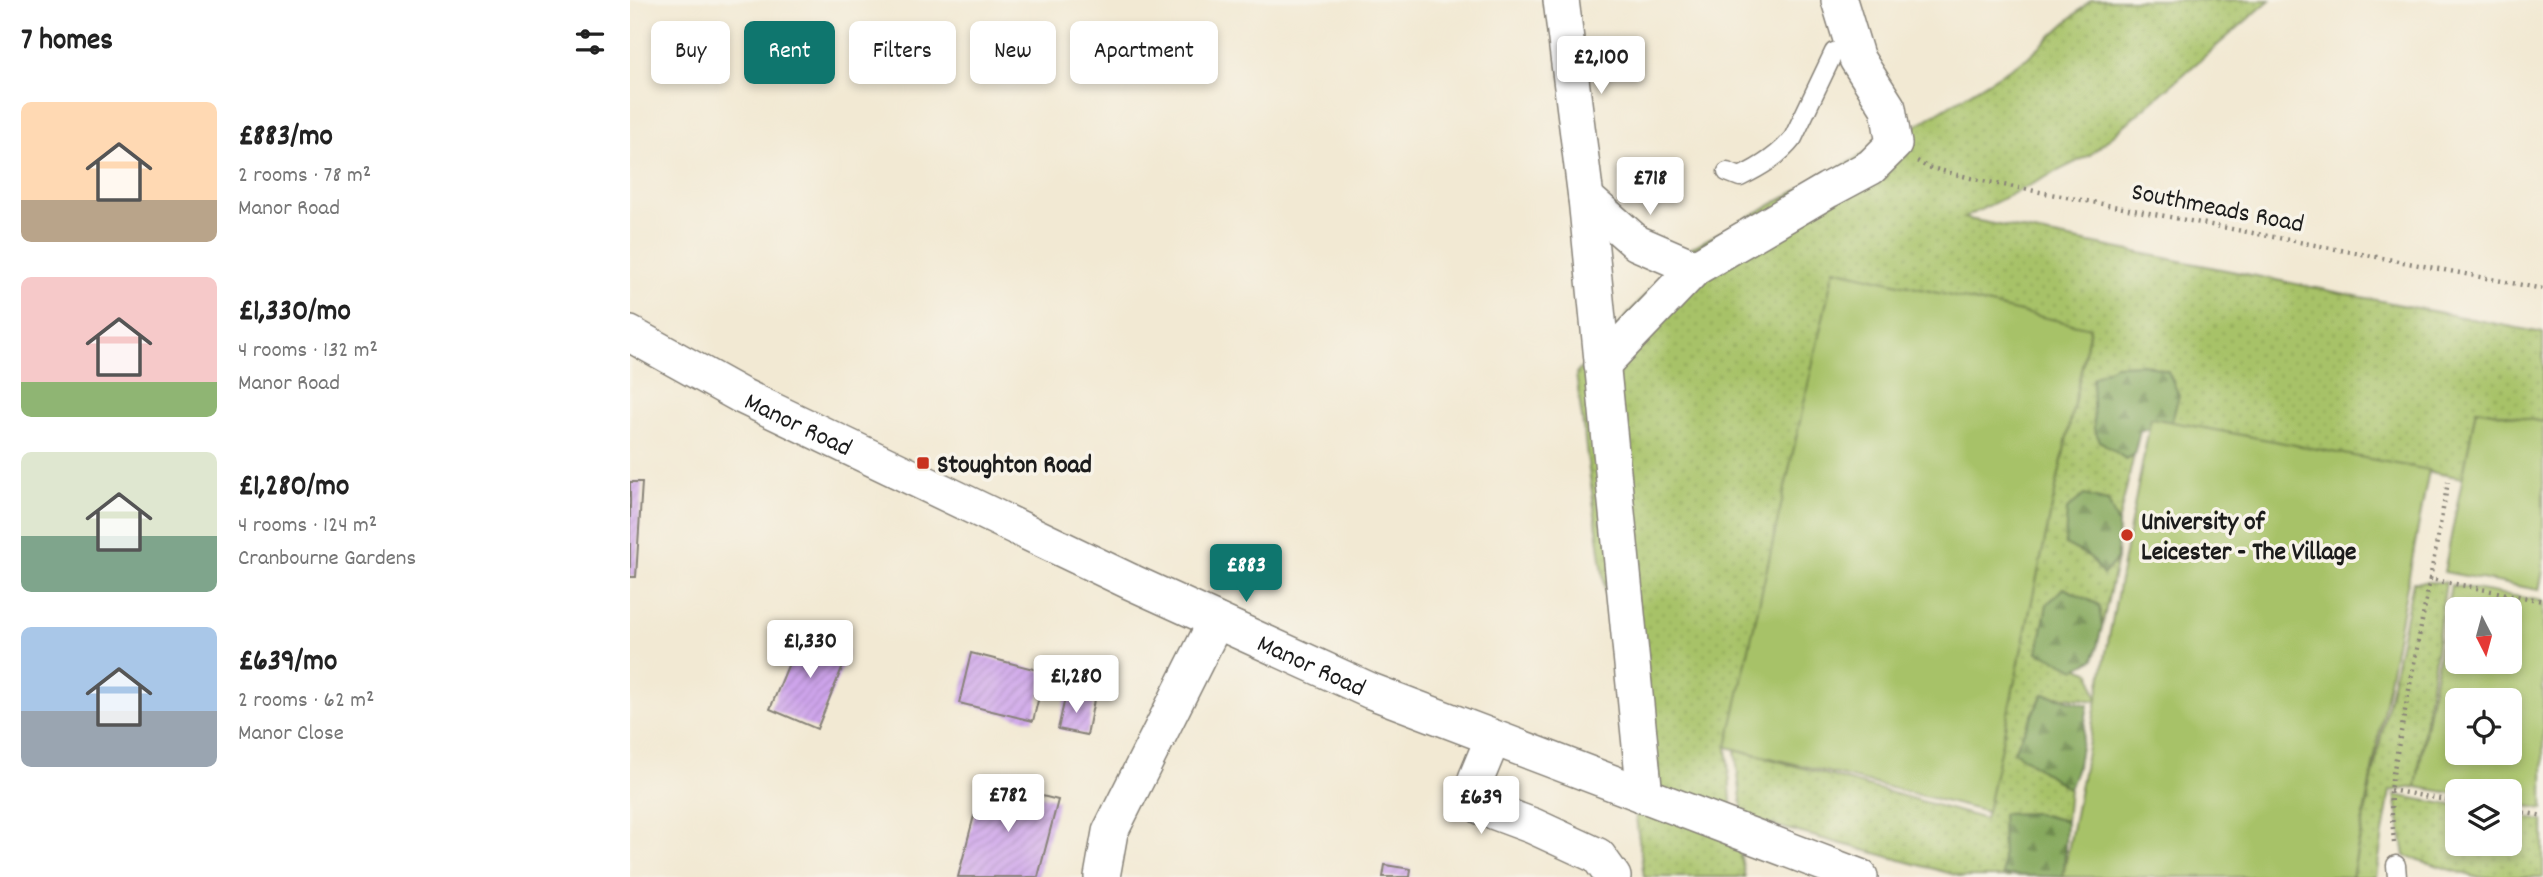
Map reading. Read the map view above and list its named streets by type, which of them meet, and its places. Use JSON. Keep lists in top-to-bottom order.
{
  "streets": {
    "street": ["Manor Road"],
    "path": ["Southmeads Road"]
  },
  "places": {
    "transit": ["Stoughton Road"],
    "other": ["University of Leicester - The Village"]
  },
  "north": "bottom",
  "page": {
    "heading": "7 homes",
    "chip": [
      "Buy",
      "Rent",
      "Filters",
      "New",
      "Apartment"
    ],
    "price": [
      "£2,100",
      "£718",
      "£883",
      "£1,330",
      "£1,280",
      "£782",
      "£639"
    ],
    "list": [
      {
        "name": "£883/mo",
        "note": "2 rooms · 78 m² · Manor Road"
      },
      {
        "name": "£1,330/mo",
        "note": "4 rooms · 132 m² · Manor Road"
      },
      {
        "name": "£1,280/mo",
        "note": "4 rooms · 124 m² · Cranbourne Gardens"
      },
      {
        "name": "£639/mo",
        "note": "2 rooms · 62 m² · Manor Close"
      }
    ]
  }
}
